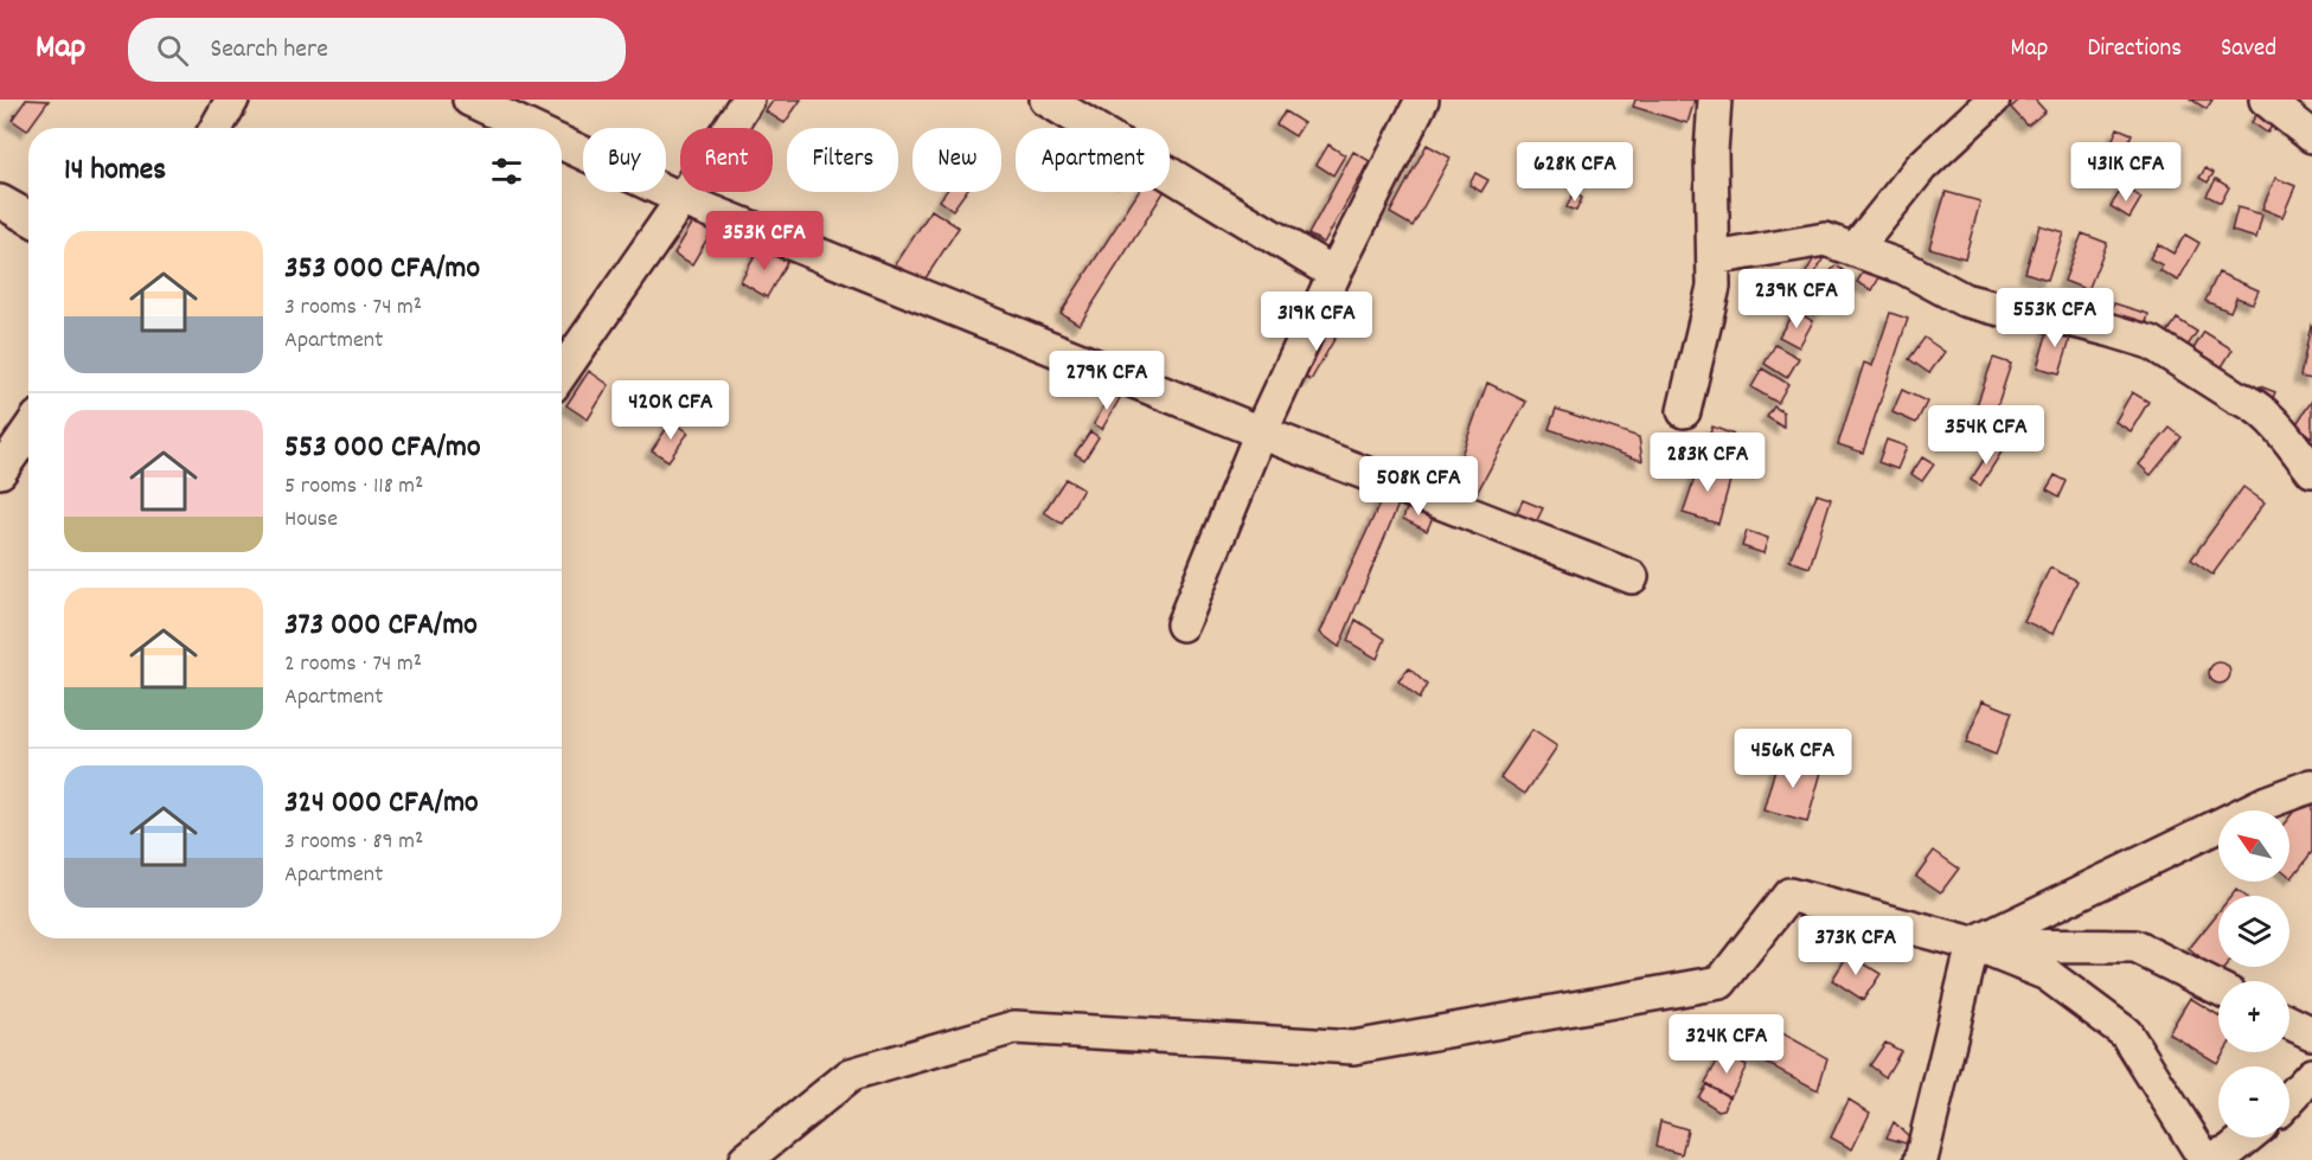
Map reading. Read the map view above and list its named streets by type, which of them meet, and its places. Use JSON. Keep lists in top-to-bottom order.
{
  "north": "top left",
  "page": {
    "header": "Map",
    "search": "Search here",
    "nav": ["Map", "Directions", "Saved"],
    "chip": [
      "Buy",
      "Rent",
      "Filters",
      "New",
      "Apartment"
    ],
    "heading": "14 homes",
    "price": [
      "628K CFA",
      "431K CFA",
      "353K CFA",
      "239K CFA",
      "553K CFA",
      "319K CFA",
      "279K CFA",
      "420K CFA",
      "354K CFA",
      "283K CFA",
      "508K CFA",
      "456K CFA",
      "373K CFA",
      "324K CFA"
    ],
    "list": [
      {
        "name": "353 000 CFA/mo",
        "note": "3 rooms · 74 m² · Apartment"
      },
      {
        "name": "553 000 CFA/mo",
        "note": "5 rooms · 118 m² · House"
      },
      {
        "name": "373 000 CFA/mo",
        "note": "2 rooms · 74 m² · Apartment"
      },
      {
        "name": "324 000 CFA/mo",
        "note": "3 rooms · 89 m² · Apartment"
      }
    ],
    "map_buttons": ["+", "−"]
  }
}
